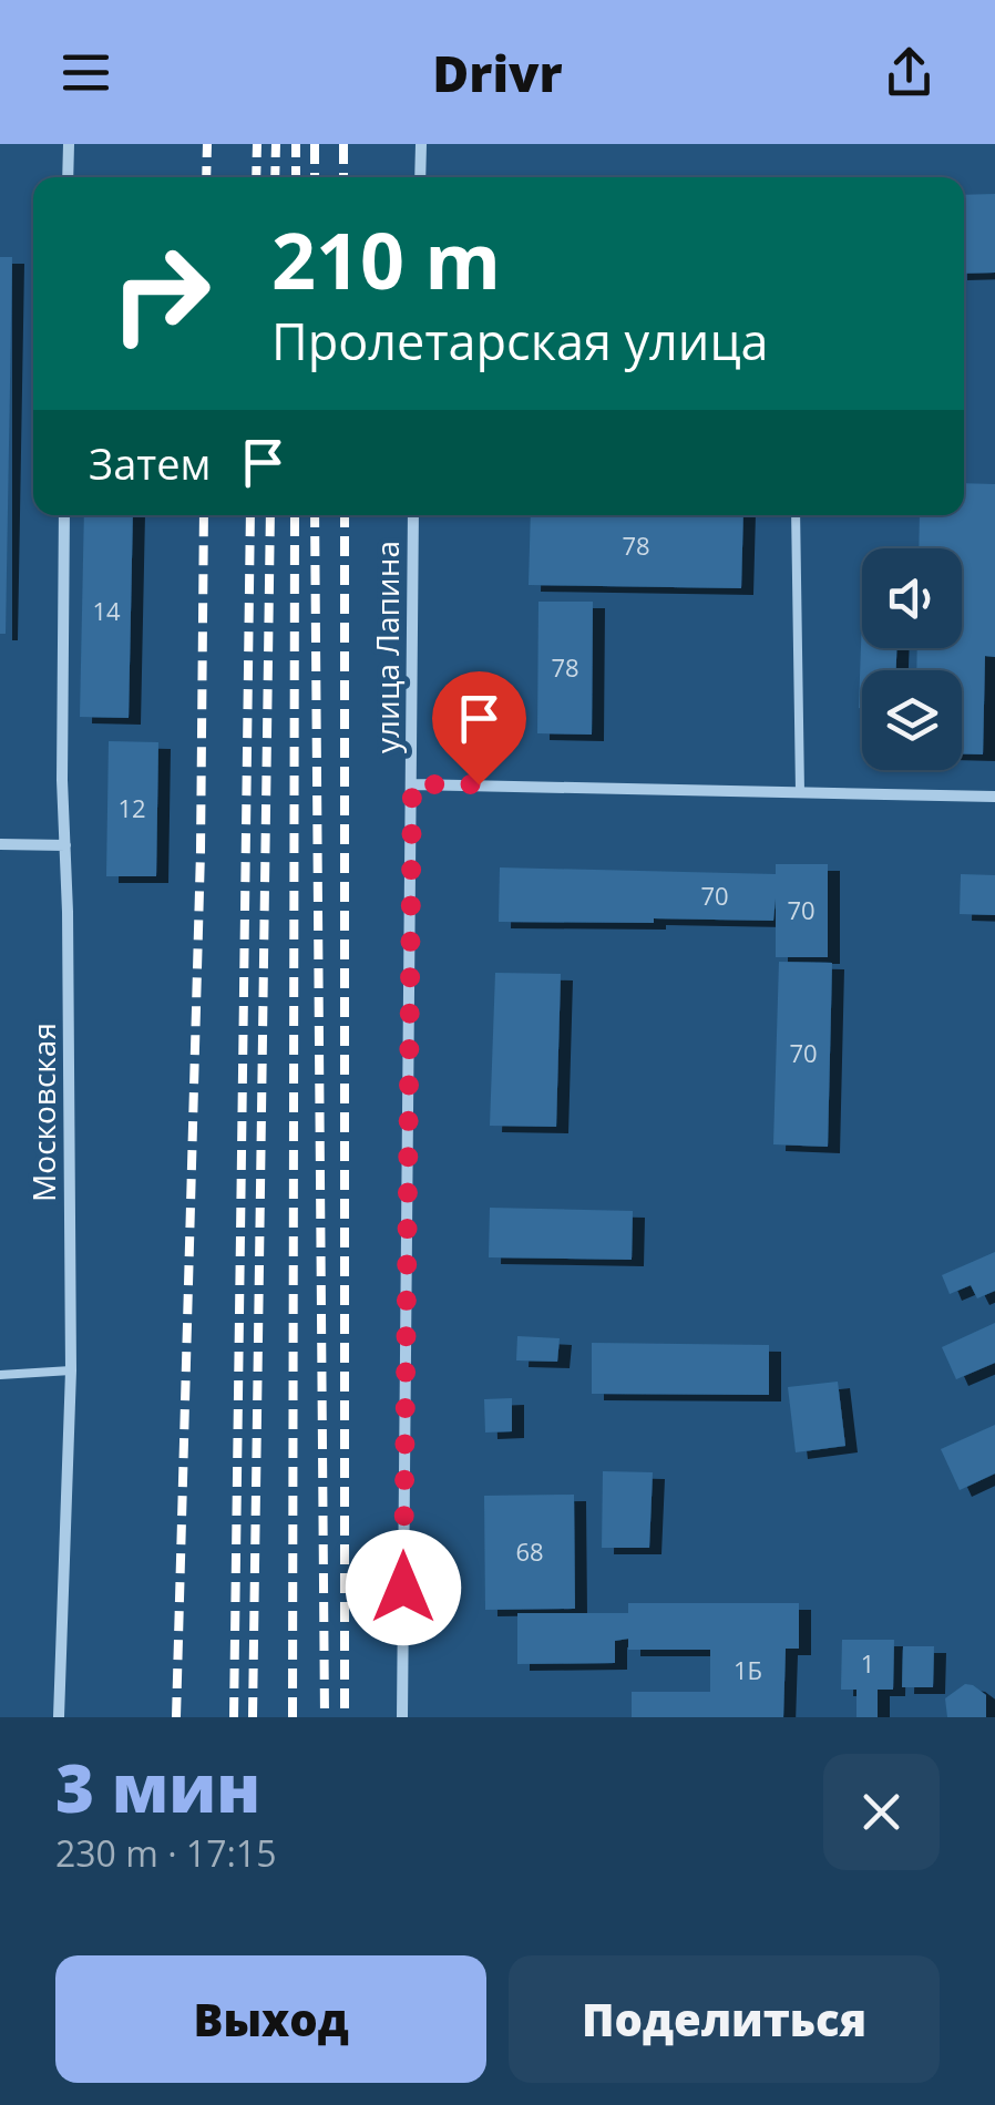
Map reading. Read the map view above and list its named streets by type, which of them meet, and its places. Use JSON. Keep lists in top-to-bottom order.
{
  "streets": {
    "street": ["улица Лапина", "Московская"]
  },
  "house_numbers": [
    "78",
    "14",
    "78",
    "12",
    "70",
    "70",
    "70",
    "68",
    "1",
    "1Б"
  ],
  "page": {
    "header": "Drivr",
    "turn": ["210 m", "Пролетарская улица"],
    "then": "Затем",
    "heading": ["3 мин", "230 m · 17:15"],
    "buttons": ["Выход", "Поделиться"]
  }
}
